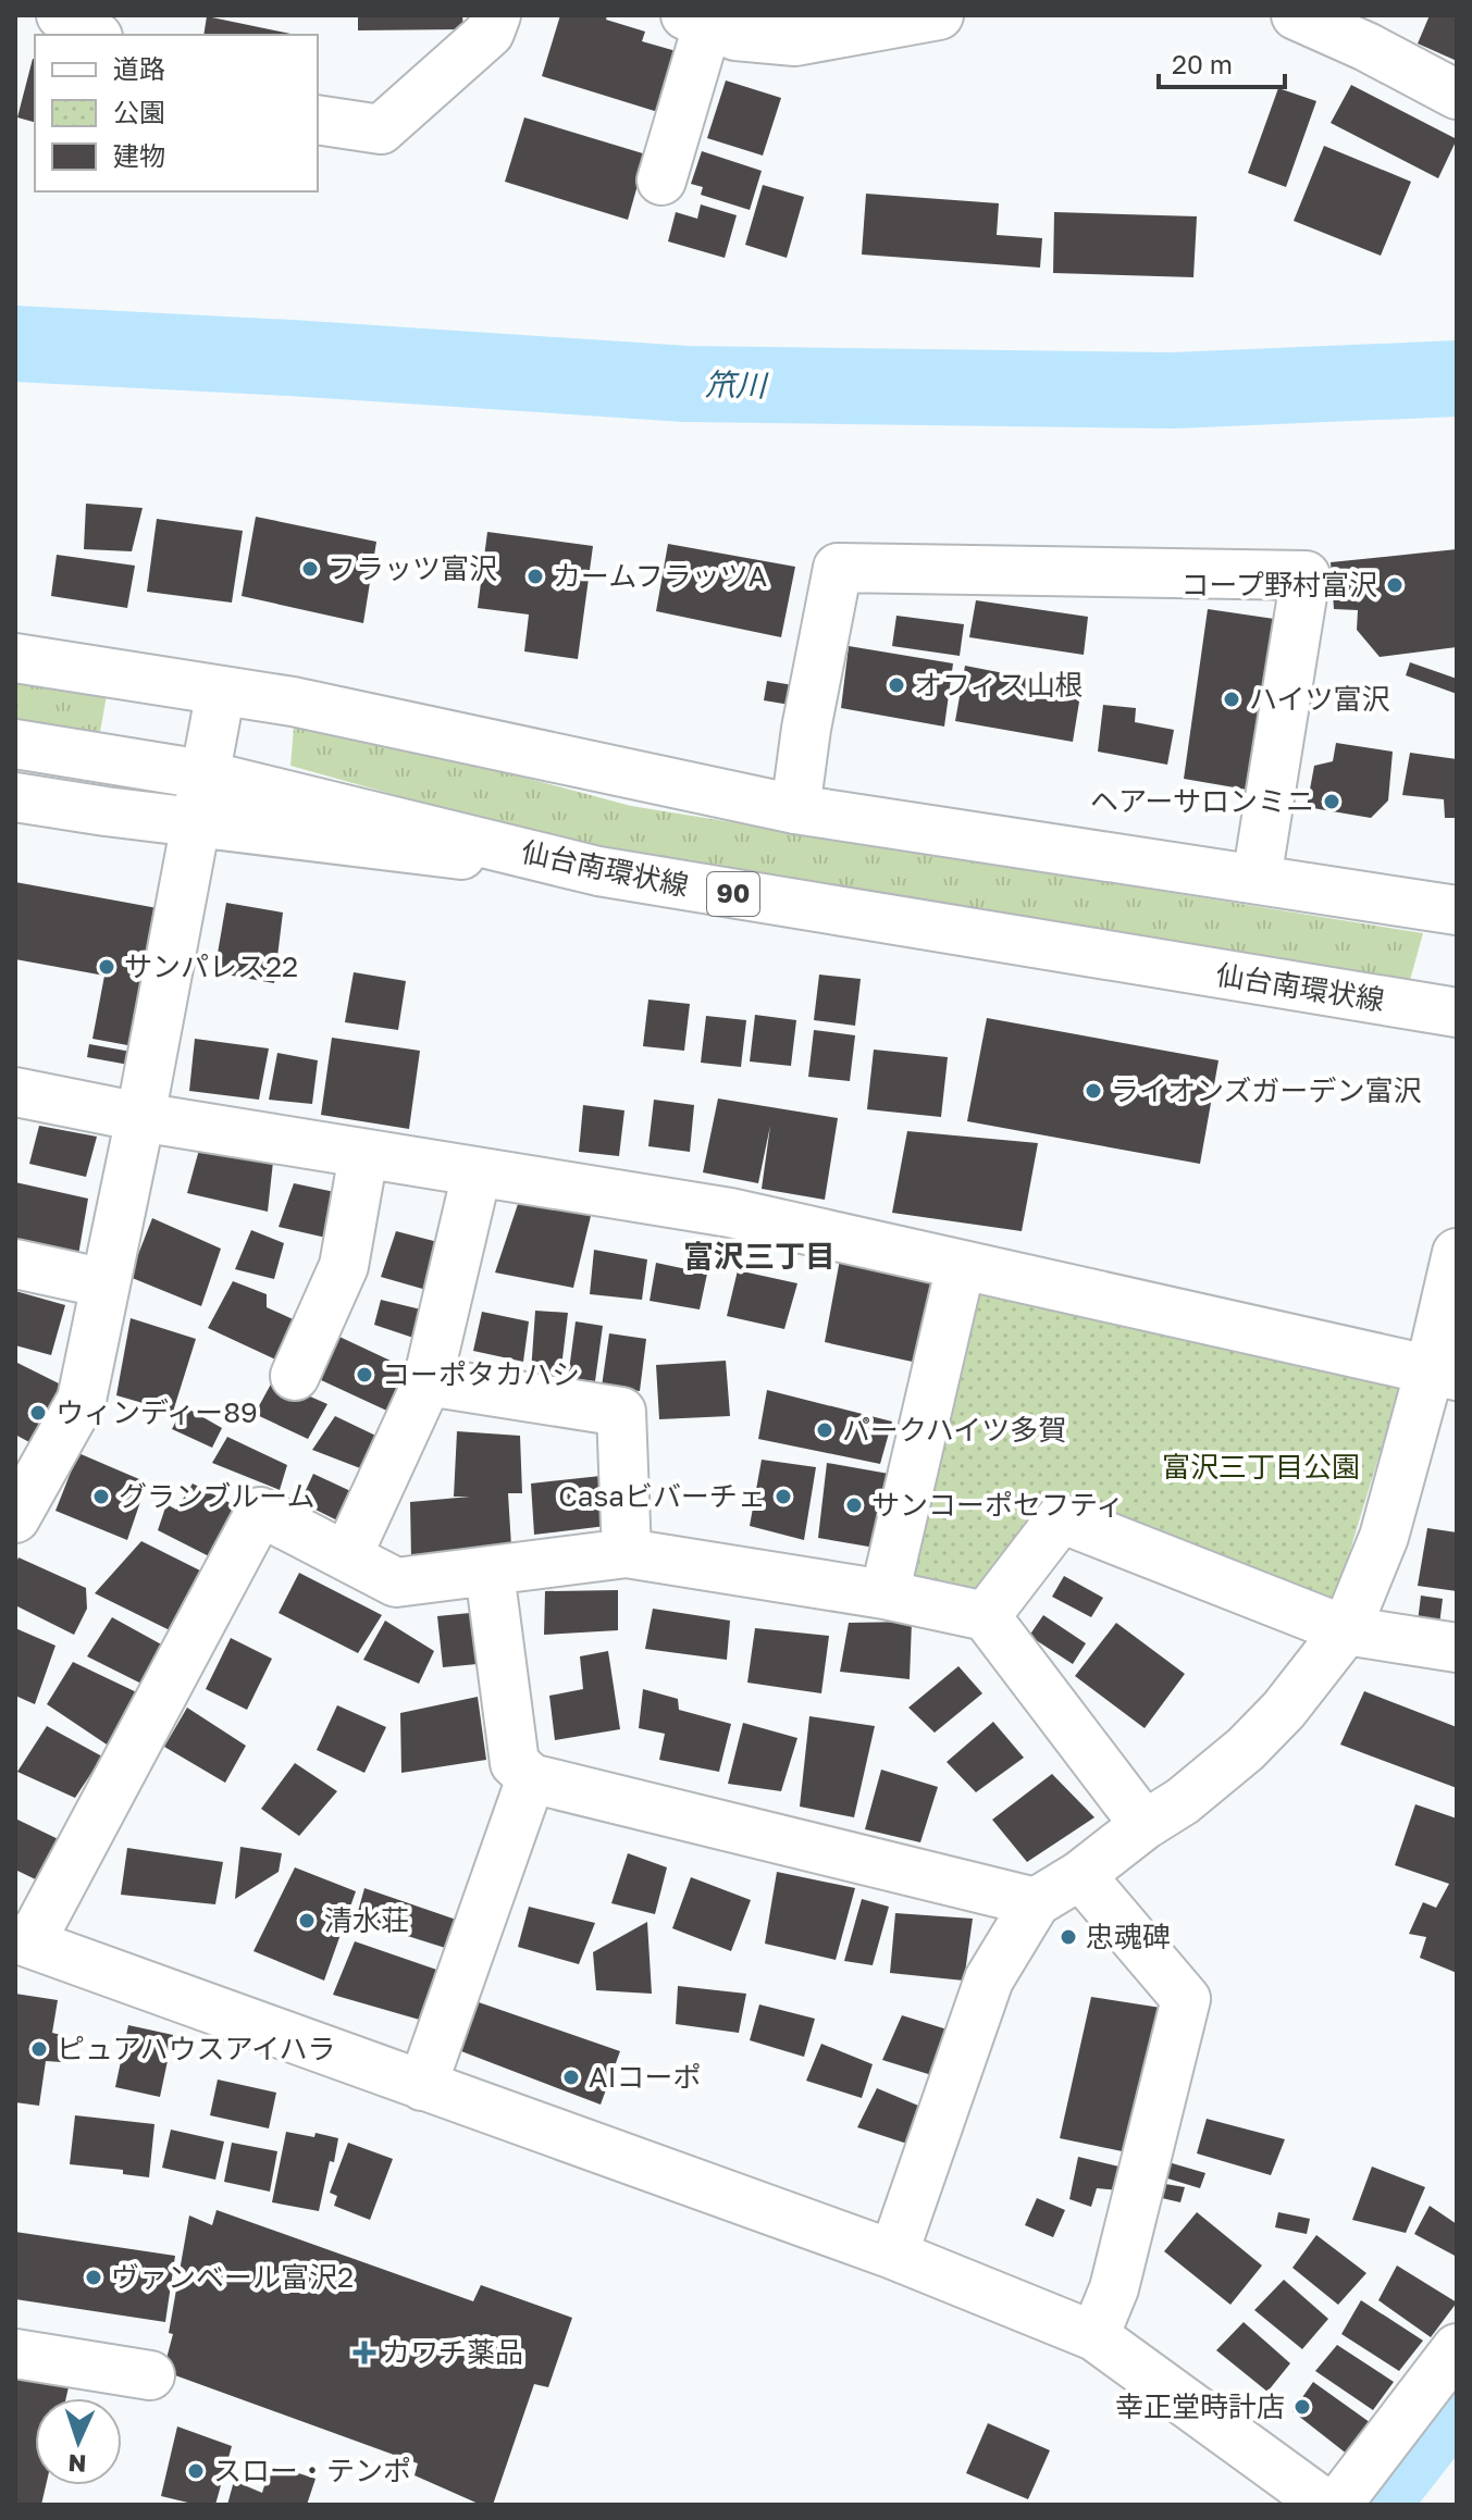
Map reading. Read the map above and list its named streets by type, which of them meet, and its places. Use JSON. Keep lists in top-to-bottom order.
{
  "streets": {
    "street": ["仙台南環状線", "90"]
  },
  "districts": ["富沢三丁目"],
  "water": ["笊川"],
  "parks": ["富沢三丁目公園"],
  "places": {
    "other": [
      "フラッツ富沢",
      "カームフラッツA",
      "コープ野村富沢",
      "オフィス山根",
      "ハイツ富沢",
      "ヘアーサロンミニ",
      "サンパレス22",
      "ライオンズガーデン富沢",
      "コーポタカハシ",
      "ウィンディー89",
      "パークハイツ多賀",
      "グランブルーム",
      "Casaビバーチェ",
      "サンコーポセフティ",
      "清水荘",
      "忠魂碑",
      "ピュアハウスアイハラ",
      "AIコーポ",
      "ヴァンベール富沢2",
      "幸正堂時計店",
      "スロー・テンポ"
    ],
    "health": ["カワチ薬品"]
  },
  "legend": ["道路", "公園", "建物"],
  "scale_bar": "20 m",
  "north": "bottom"
}
